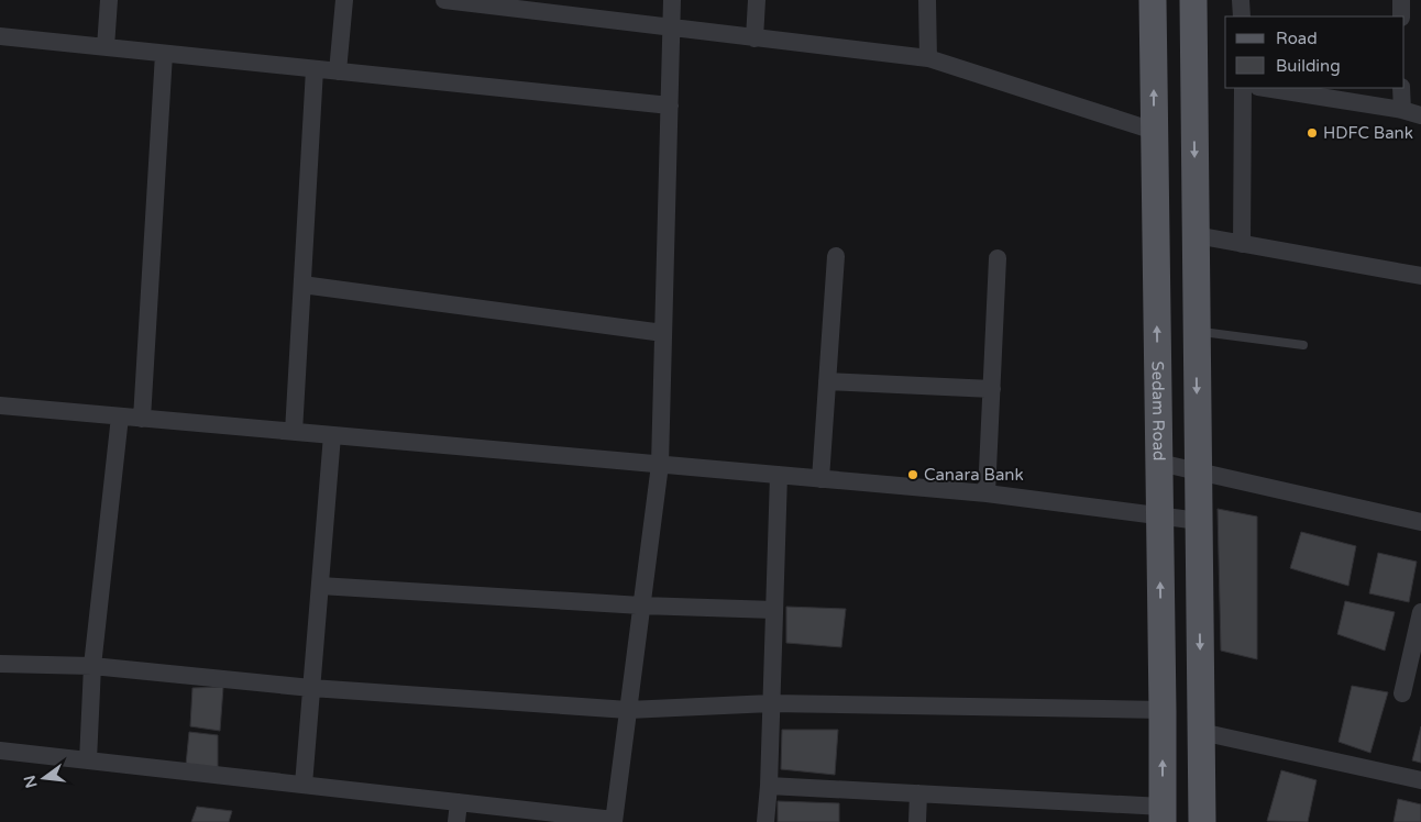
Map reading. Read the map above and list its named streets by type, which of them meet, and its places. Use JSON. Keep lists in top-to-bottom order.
{
  "streets": {
    "main road": ["Sedam Road"]
  },
  "places": ["HDFC Bank", "Canara Bank"],
  "legend": ["Road", "Building"],
  "north": "left"
}
